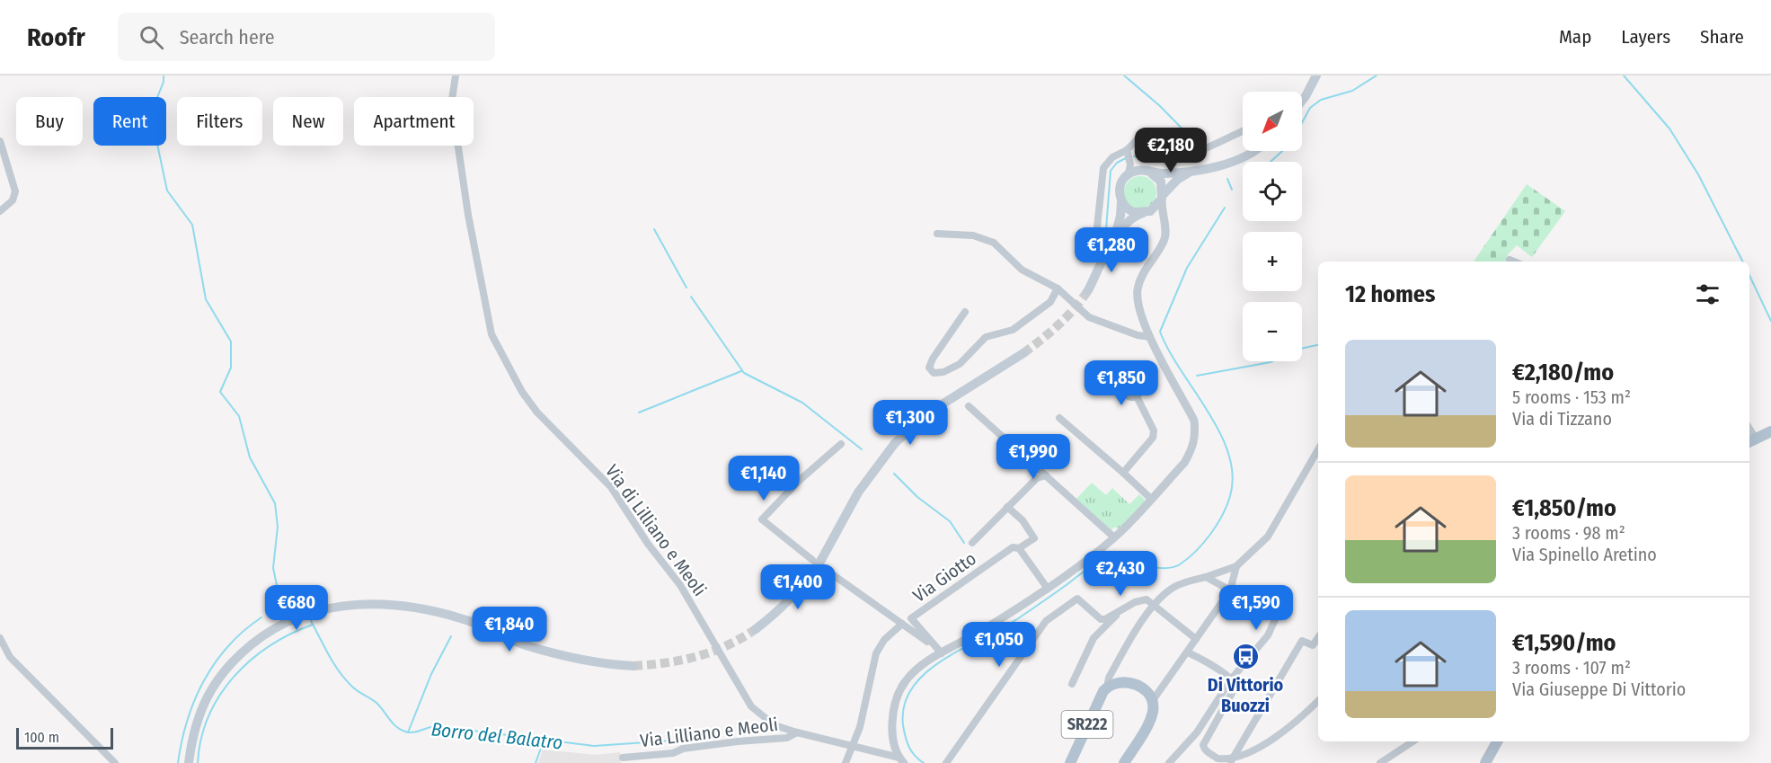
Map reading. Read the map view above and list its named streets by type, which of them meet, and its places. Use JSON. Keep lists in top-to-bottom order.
{
  "streets": {
    "main road": ["SR222"],
    "street": ["Via di Lilliano e Meoli", "Via Giotto", "Via Lilliano e Meoli"]
  },
  "crossings": [
    ["Via di Lilliano e Meoli", "Via Lilliano e Meoli"]
  ],
  "water": ["Borro del Balatro"],
  "places": {
    "bus stop": ["Di Vittorio Buozzi"]
  },
  "scale_bar": "100 m",
  "north": "bottom left",
  "page": {
    "header": "Roofr",
    "search": "Search here",
    "nav": ["Map", "Layers", "Share"],
    "map_buttons": ["+", "−"],
    "chip": [
      "Buy",
      "Rent",
      "Filters",
      "New",
      "Apartment"
    ],
    "price": [
      "€2,180",
      "€1,280",
      "€1,850",
      "€1,300",
      "€1,990",
      "€1,140",
      "€2,430",
      "€1,400",
      "€680",
      "€1,590",
      "€1,840",
      "€1,050"
    ],
    "heading": "12 homes",
    "list": [
      {
        "name": "€2,180/mo",
        "note": "5 rooms · 153 m² · Via di Tizzano"
      },
      {
        "name": "€1,850/mo",
        "note": "3 rooms · 98 m² · Via Spinello Aretino"
      },
      {
        "name": "€1,590/mo",
        "note": "3 rooms · 107 m² · Via Giuseppe Di Vittorio"
      }
    ],
    "scale": "100 m"
  }
}
